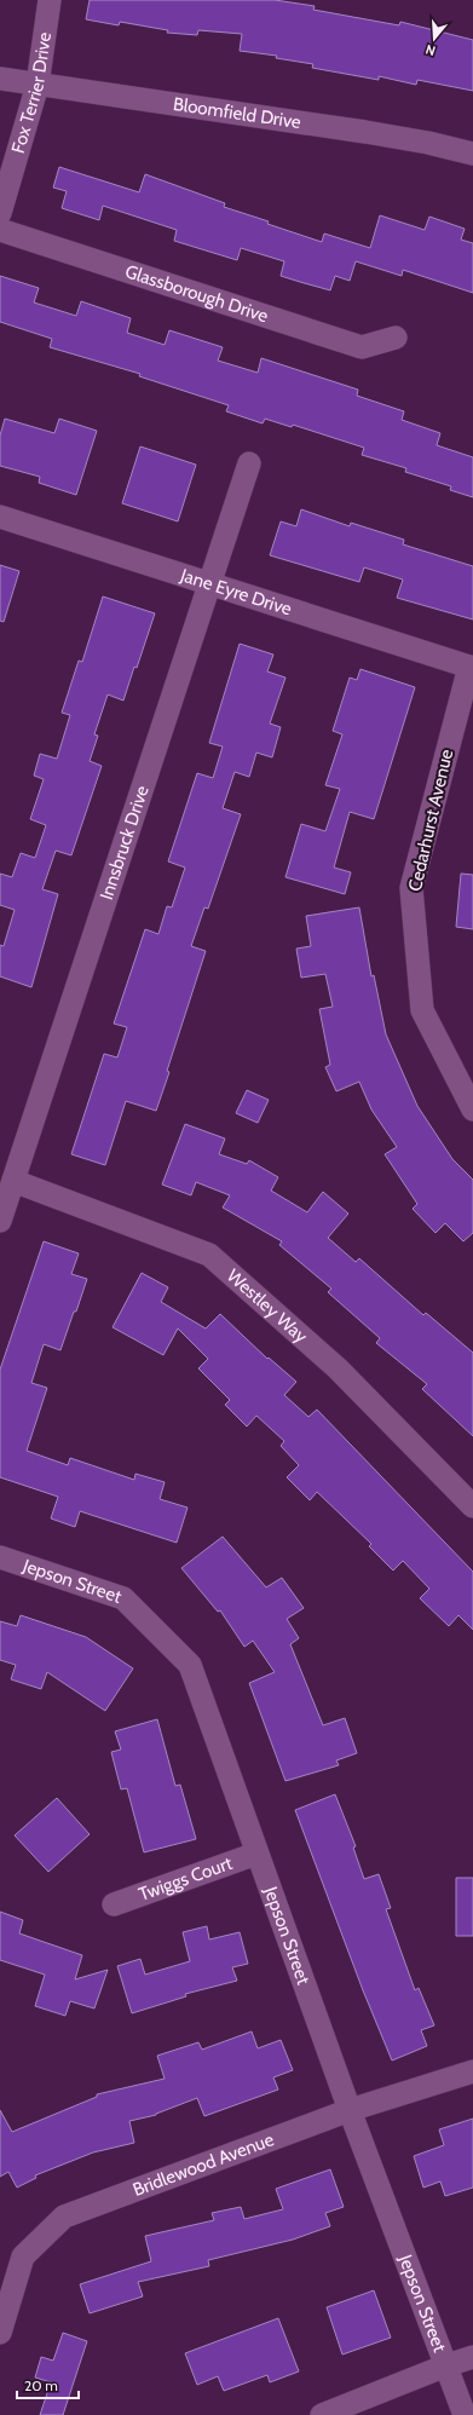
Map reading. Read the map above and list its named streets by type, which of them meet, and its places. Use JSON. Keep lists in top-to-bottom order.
{
  "streets": {
    "street": [
      "Fox Terrier Drive",
      "Bloomfield Drive",
      "Glassborough Drive",
      "Jane Eyre Drive",
      "Cedarhurst Avenue",
      "Innsbruck Drive",
      "Westley Way",
      "Jepson Street",
      "Twiggs Court",
      "Bridlewood Avenue"
    ]
  },
  "crossings": [
    ["Fox Terrier Drive", "Bloomfield Drive"],
    ["Jane Eyre Drive", "Cedarhurst Avenue"],
    ["Jane Eyre Drive", "Innsbruck Drive"],
    ["Innsbruck Drive", "Westley Way"],
    ["Jepson Street", "Twiggs Court"],
    ["Jepson Street", "Bridlewood Avenue"]
  ],
  "scale_bar": "20 m",
  "north": "bottom"
}
